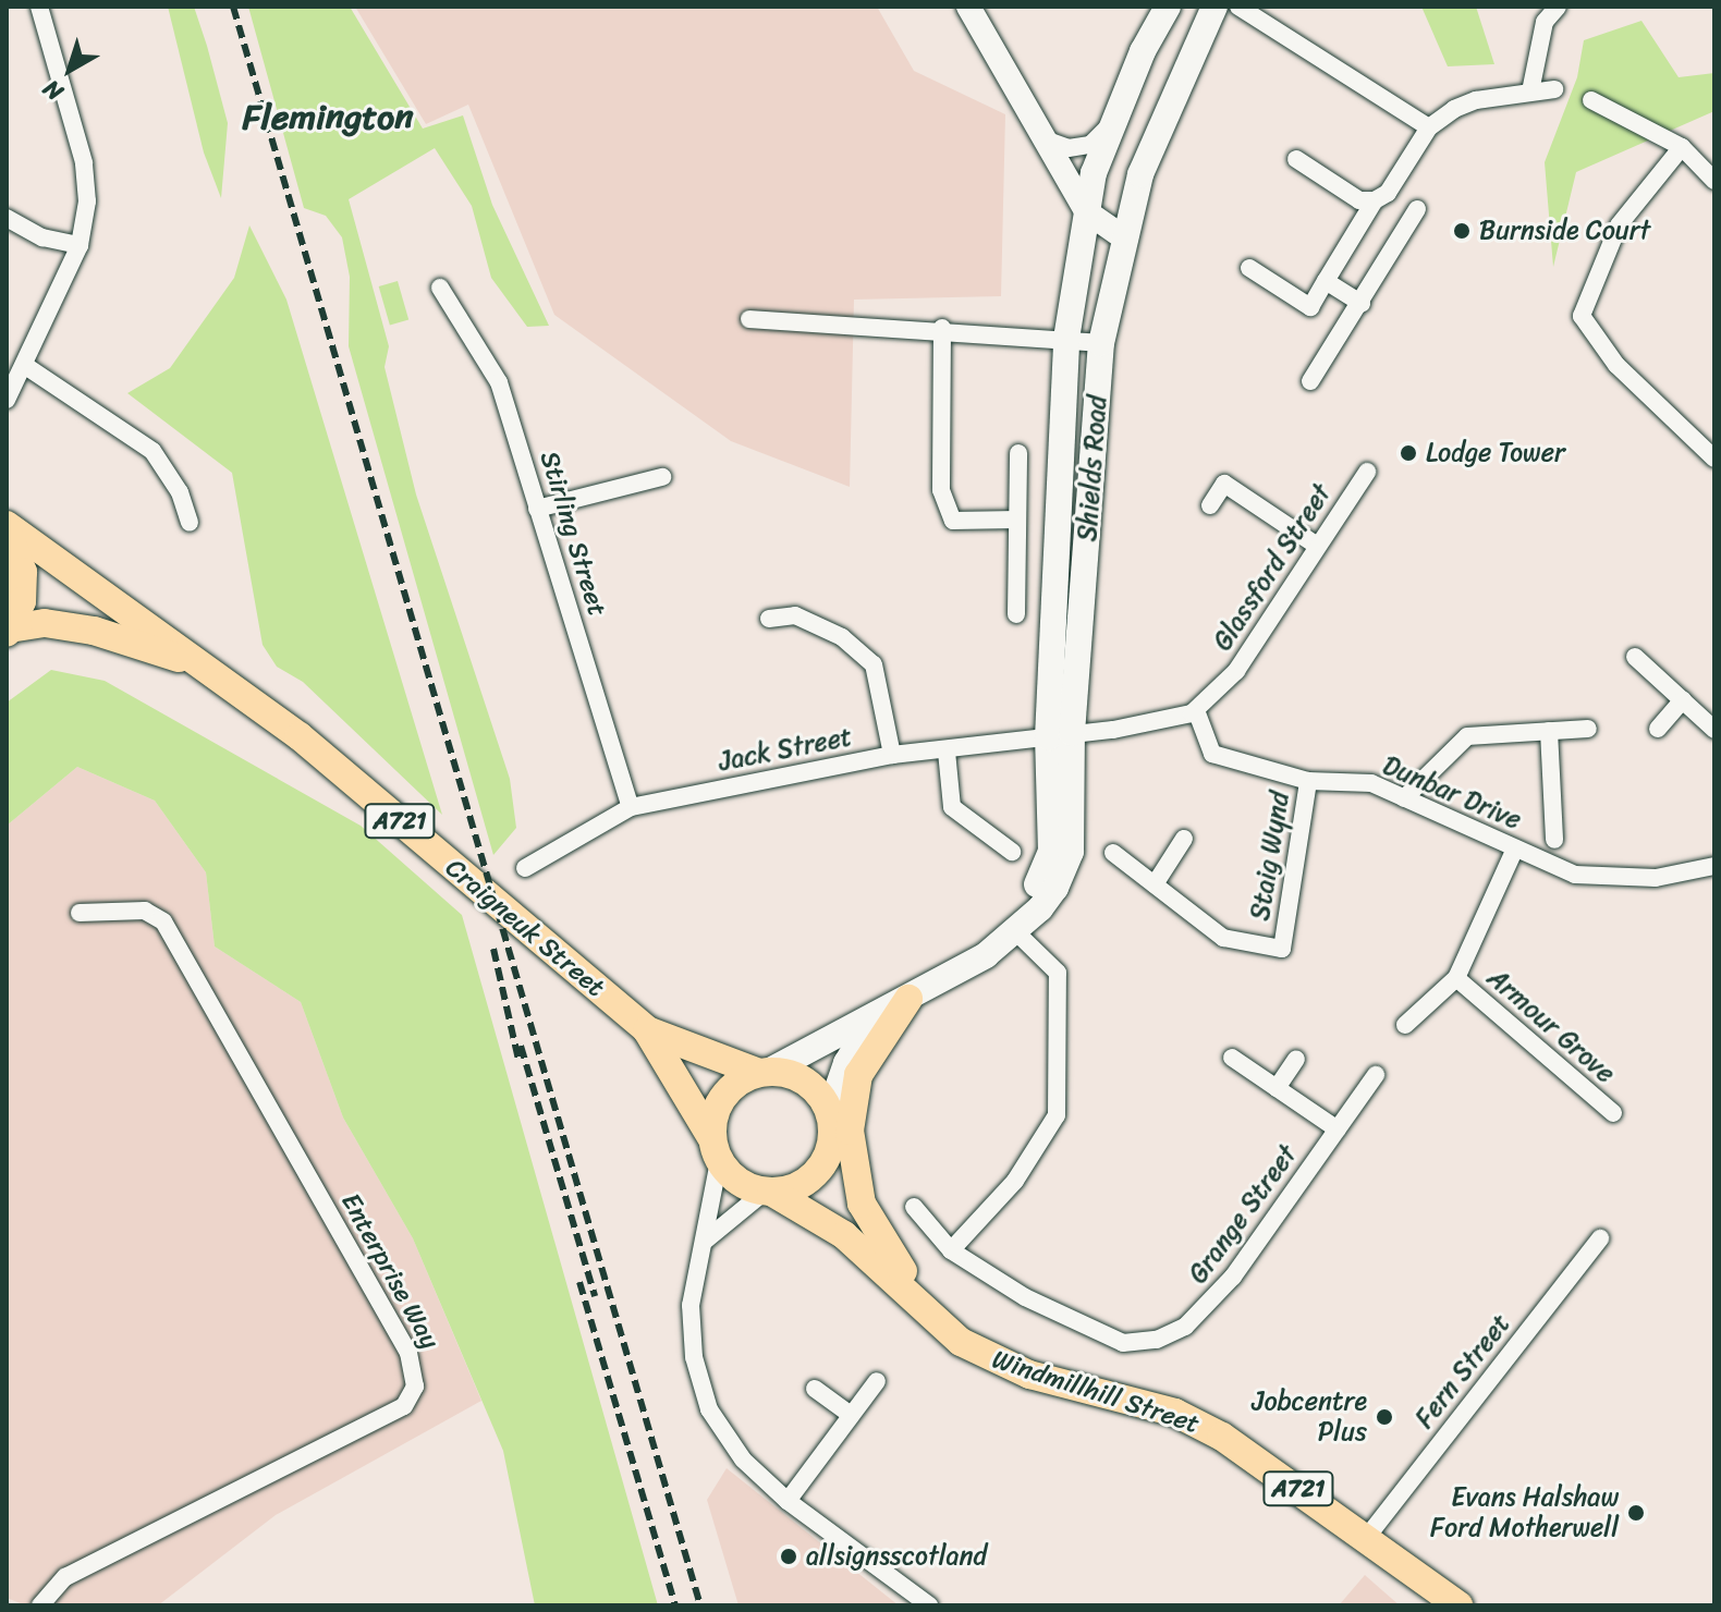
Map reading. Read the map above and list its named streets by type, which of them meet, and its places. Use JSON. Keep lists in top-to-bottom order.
{
  "streets": {
    "main road": [
      "Shields Road",
      "A721",
      "Craigneuk Street",
      "Windmillhill Street"
    ],
    "street": [
      "Stirling Street",
      "Glassford Street",
      "Jack Street",
      "Dunbar Drive",
      "Staig Wynd",
      "Armour Grove",
      "Grange Street",
      "Enterprise Way",
      "Fern Street"
    ]
  },
  "crossings": [
    ["Shields Road", "Jack Street"],
    ["Shields Road", "Craigneuk Street"],
    ["Shields Road", "Windmillhill Street"],
    ["Stirling Street", "Jack Street"],
    ["Glassford Street", "Dunbar Drive"],
    ["Dunbar Drive", "Staig Wynd"],
    ["Dunbar Drive", "Armour Grove"],
    ["Craigneuk Street", "Windmillhill Street"],
    ["Fern Street", "Windmillhill Street"]
  ],
  "districts": ["Flemington"],
  "places": [
    "Burnside Court",
    "Lodge Tower",
    "Jobcentre Plus",
    "Evans Halshaw Ford Motherwell",
    "allsignsscotland"
  ],
  "north": "bottom left"
}
